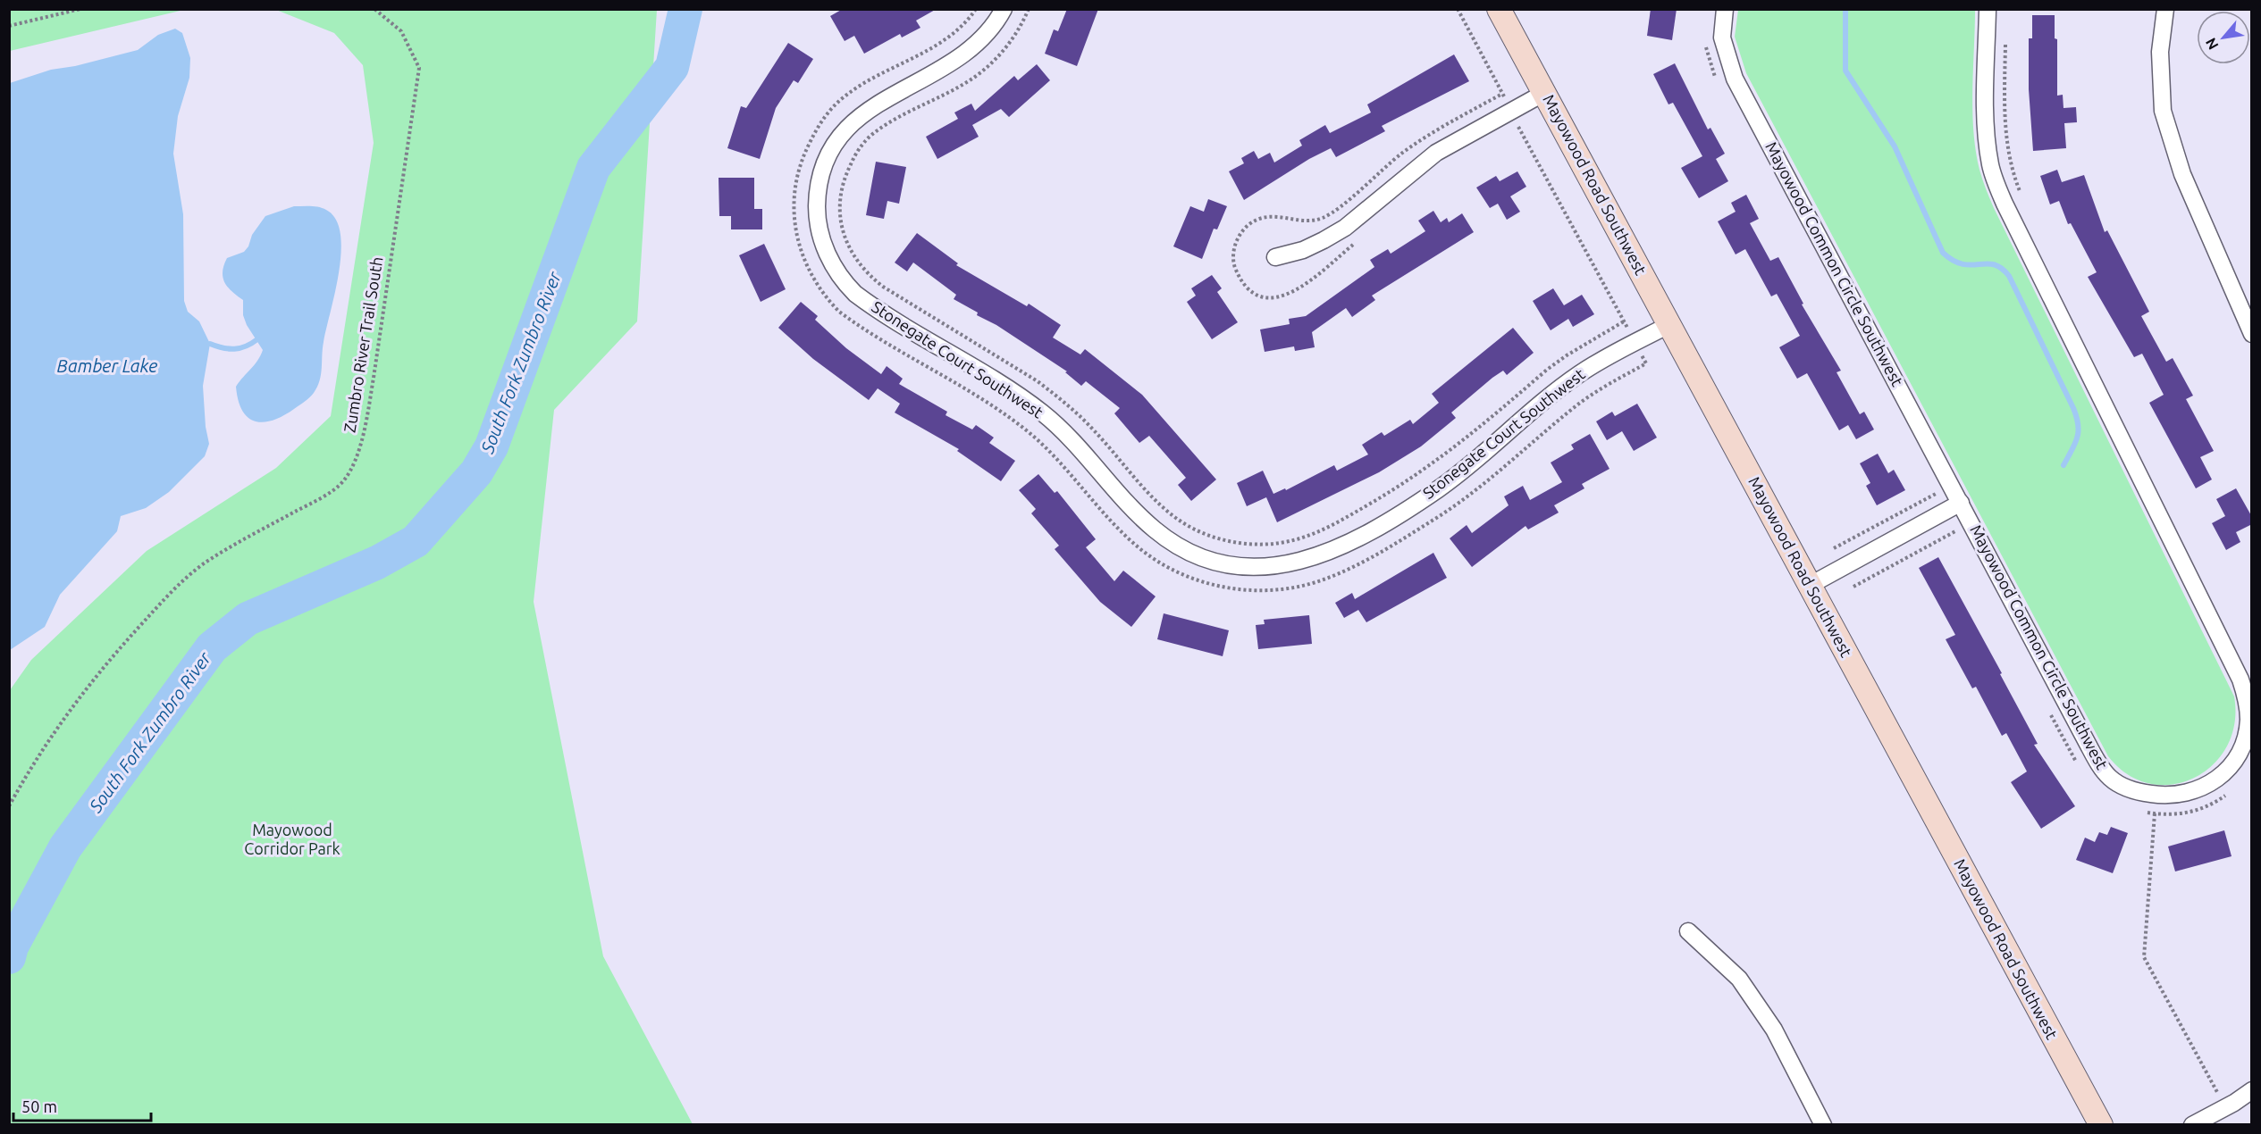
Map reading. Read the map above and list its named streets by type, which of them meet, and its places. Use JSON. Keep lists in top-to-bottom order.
{
  "streets": {
    "street": ["Mayowood Road Southwest", "Mayowood Common Circle Southwest", "Stonegate Court Southwest"],
    "path": ["Zumbro River Trail South"]
  },
  "crossings": [
    ["Mayowood Road Southwest", "Stonegate Court Southwest"]
  ],
  "water": ["South Fork Zumbro River", "Bamber Lake"],
  "parks": ["Mayowood Corridor Park"],
  "scale_bar": "50 m",
  "north": "bottom left"
}
